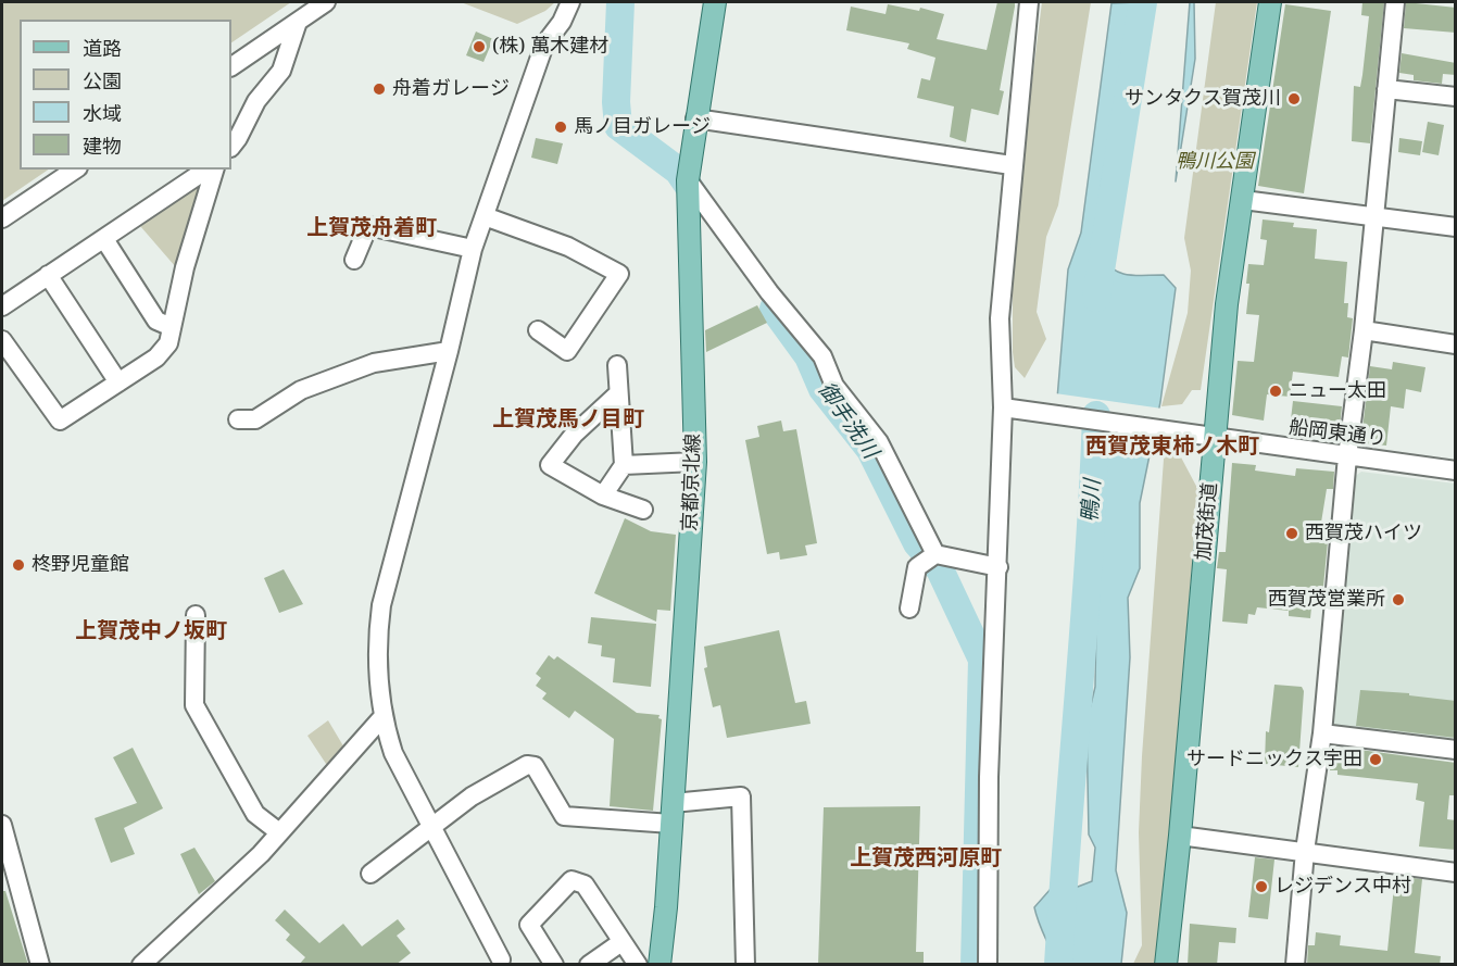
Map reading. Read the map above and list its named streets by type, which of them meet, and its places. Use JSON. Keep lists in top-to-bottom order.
{
  "streets": {
    "main road": ["京都京北線", "加茂街道"],
    "street": ["船岡東通り"]
  },
  "crossings": [
    ["船岡東通り", "加茂街道"]
  ],
  "districts": [
    "上賀茂舟着町",
    "上賀茂馬ノ目町",
    "西賀茂東柿ノ木町",
    "上賀茂中ノ坂町",
    "上賀茂西河原町"
  ],
  "water": ["御手洗川", "鴨川"],
  "parks": ["鴨川公園"],
  "places": [
    "(株) 萬木建材",
    "舟着ガレージ",
    "サンタクス賀茂川",
    "馬ノ目ガレージ",
    "ニュー太田",
    "西賀茂ハイツ",
    "柊野児童館",
    "西賀茂営業所",
    "サードニックス宇田",
    "レジデンス中村"
  ],
  "legend": [
    "道路",
    "公園",
    "水域",
    "建物"
  ]
}
